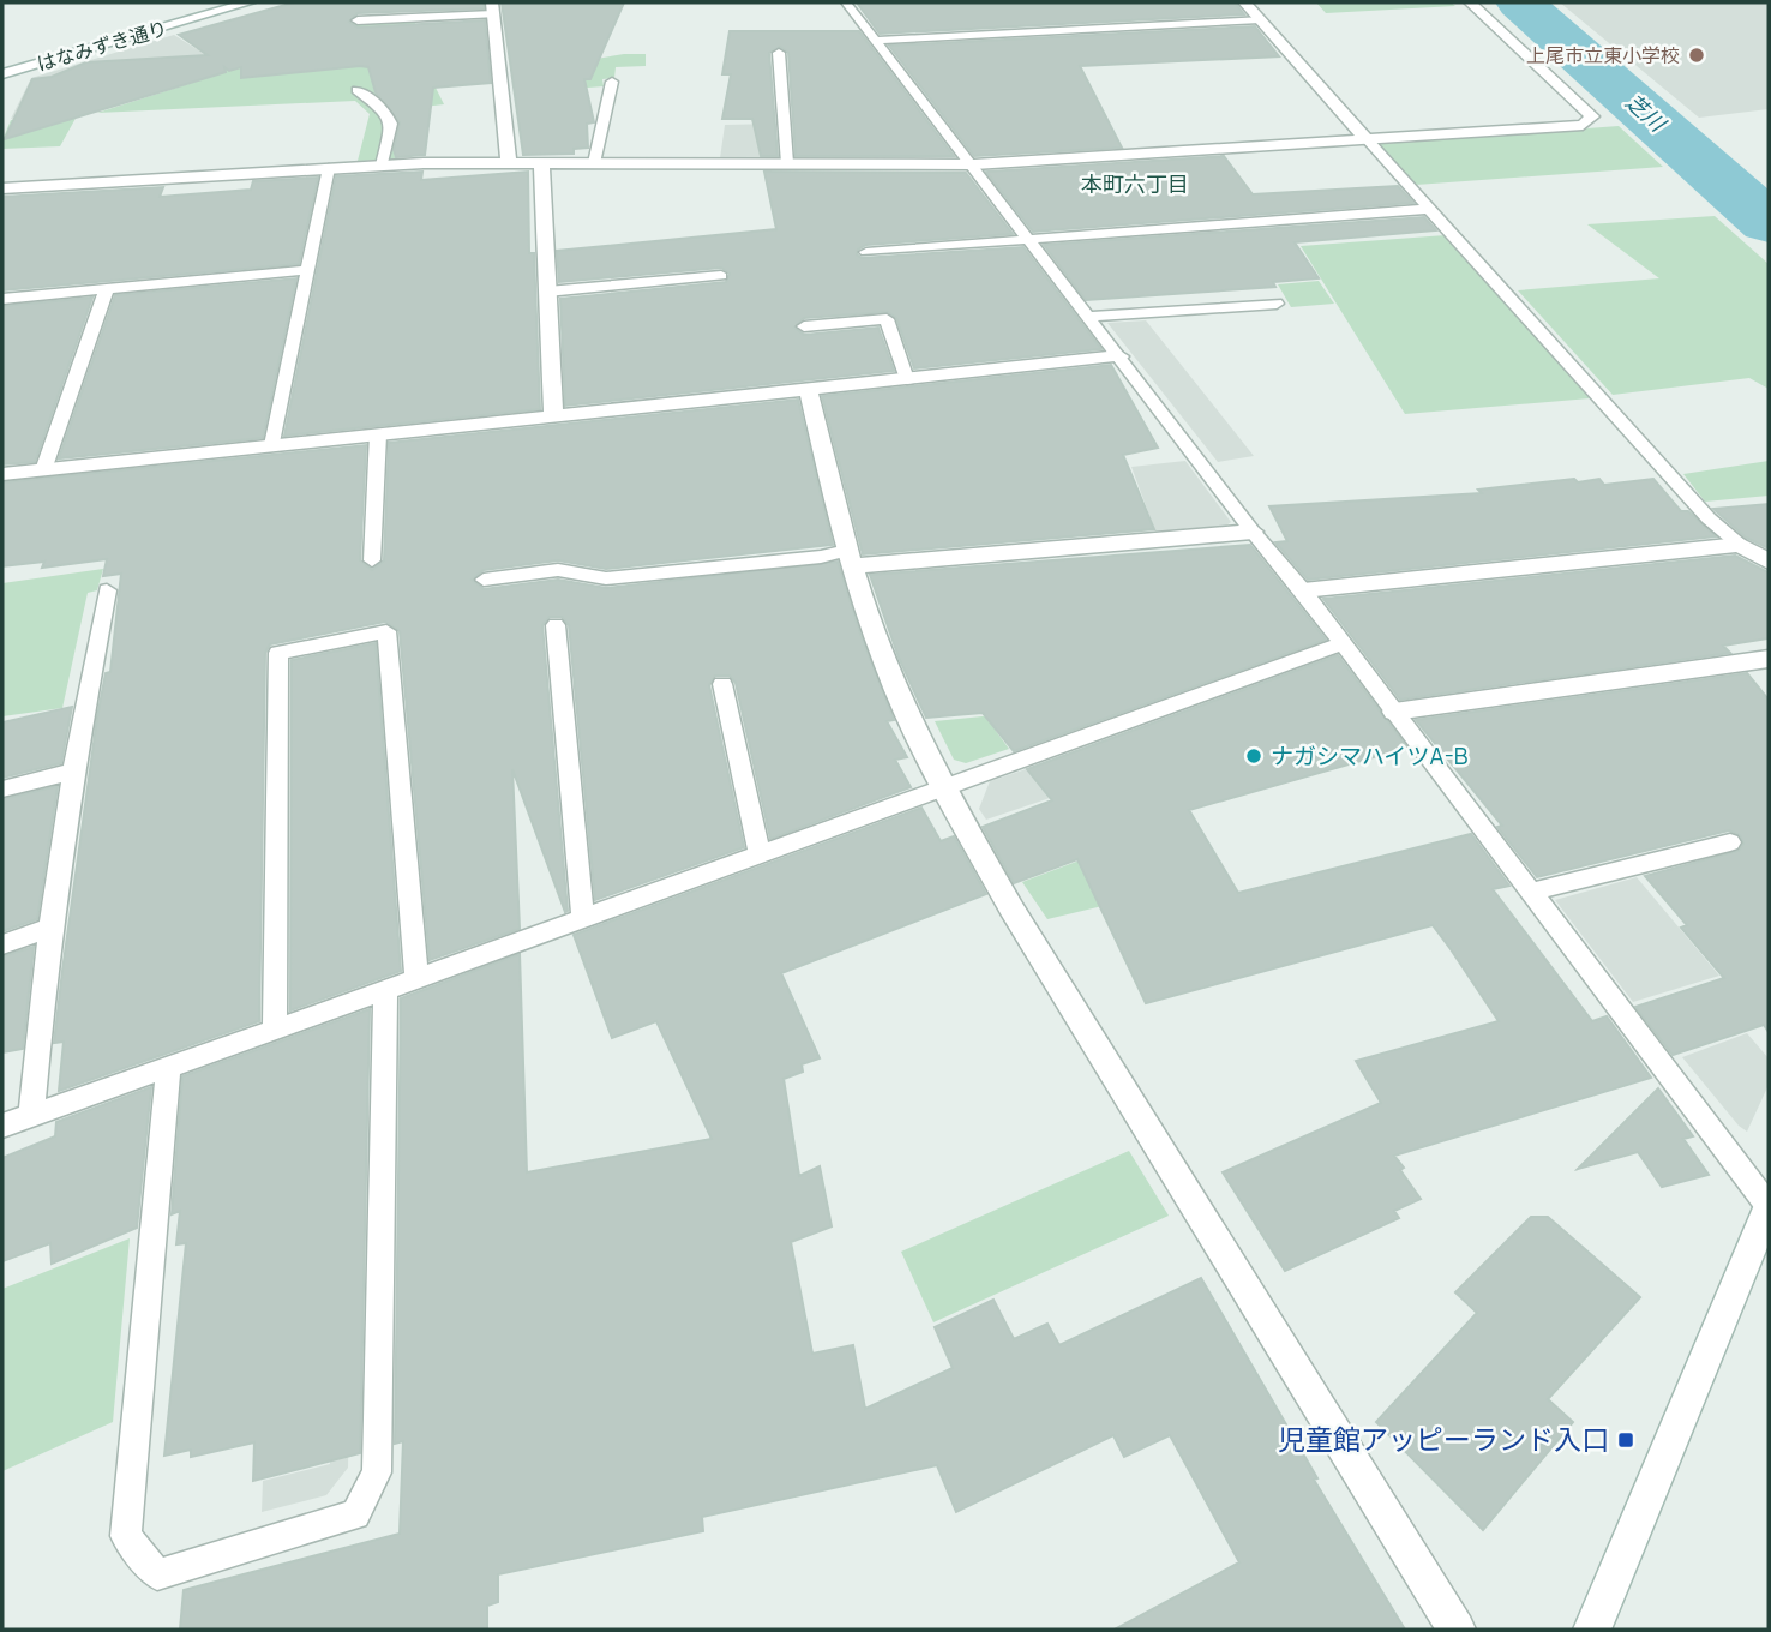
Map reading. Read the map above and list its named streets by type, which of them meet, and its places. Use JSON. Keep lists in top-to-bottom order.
{
  "streets": {
    "street": ["はなみずき通り"]
  },
  "districts": ["本町六丁目"],
  "water": ["芝川"],
  "places": {
    "other": ["上尾市立東小学校", "ナガシマハイツA-B"],
    "transit": ["児童館アッピーランド入口"]
  }
}
